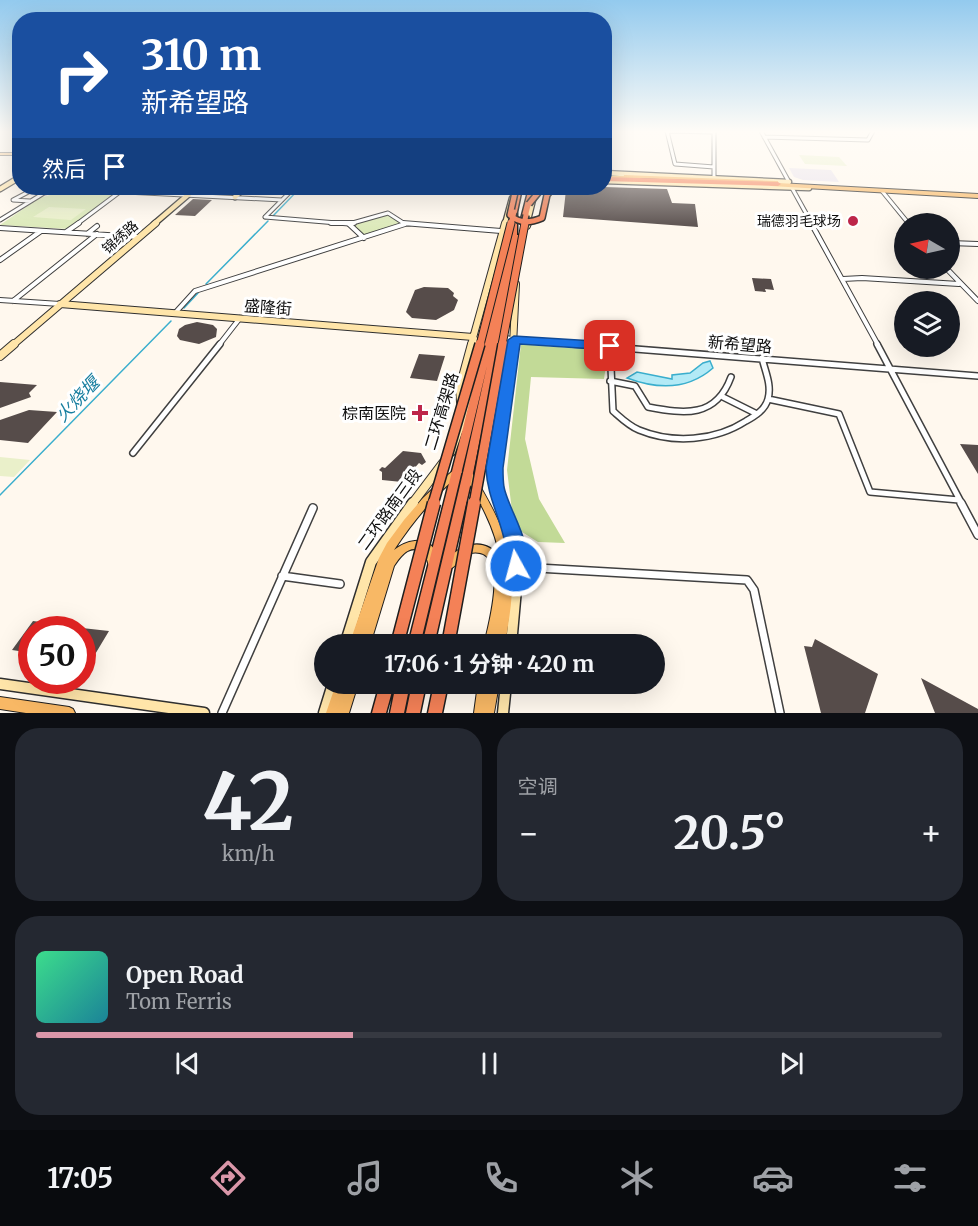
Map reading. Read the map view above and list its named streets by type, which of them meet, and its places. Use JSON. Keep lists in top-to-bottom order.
{
  "streets": {
    "highway": ["二环高架路"],
    "main road": ["锦绣路", "盛隆街", "二环路南三段"],
    "street": ["新希望路"]
  },
  "crossings": [
    ["锦绣路", "盛隆街"],
    ["盛隆街", "二环路南三段"]
  ],
  "water": ["火烧堰"],
  "places": {
    "other": ["瑞德羽毛球场"],
    "health": ["棕南医院"]
  },
  "north": "left",
  "page": {
    "turn": ["310 m", "新希望路"],
    "then": "然后",
    "limit": "50",
    "trip": "17:06 · 1 分钟 · 420 m",
    "tile": [
      ["42", "km/h"],
      "空调"
    ],
    "heat": ["−", "20.5°", "+"],
    "song": ["Open Road", "Tom Ferris"],
    "tabs": "17:05"
  }
}
